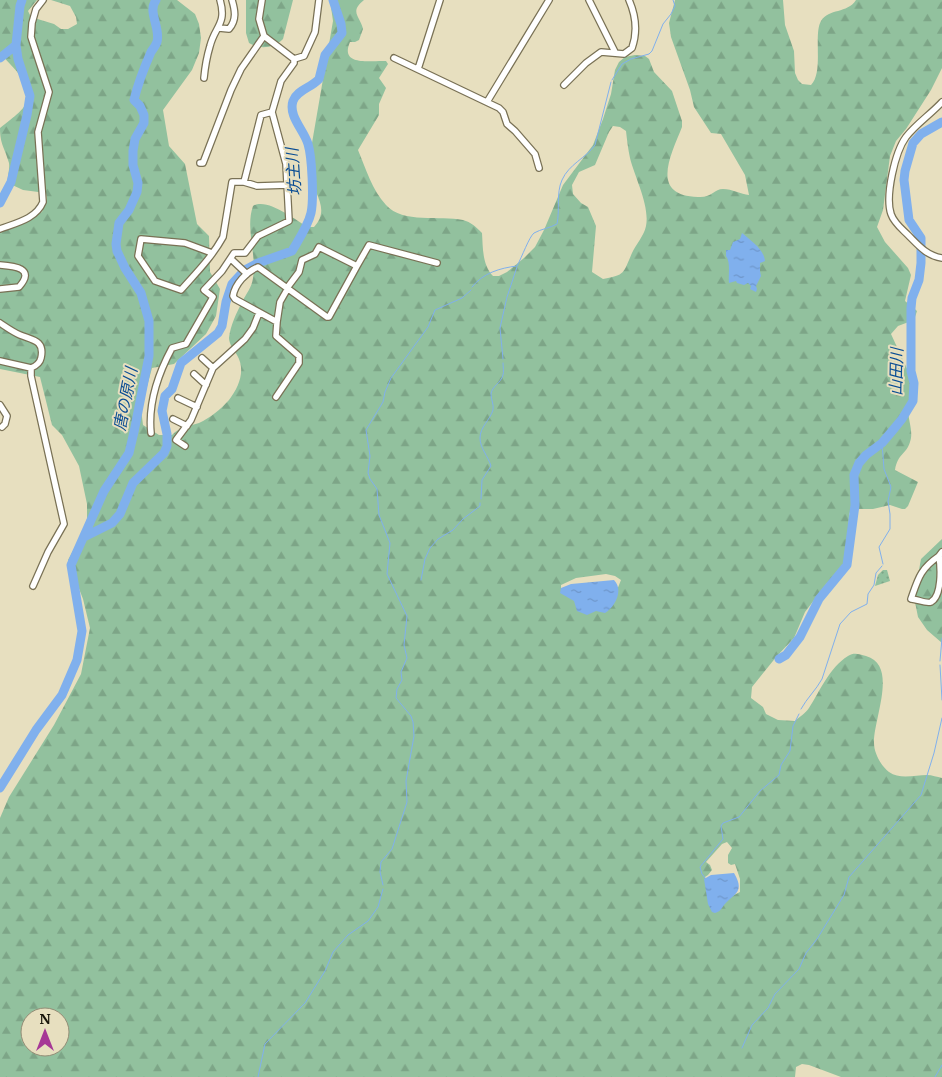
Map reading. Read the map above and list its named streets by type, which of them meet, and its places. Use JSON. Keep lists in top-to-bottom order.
{
  "water": ["坊主川", "山田川", "唐の原川"],
  "north": "top"
}
